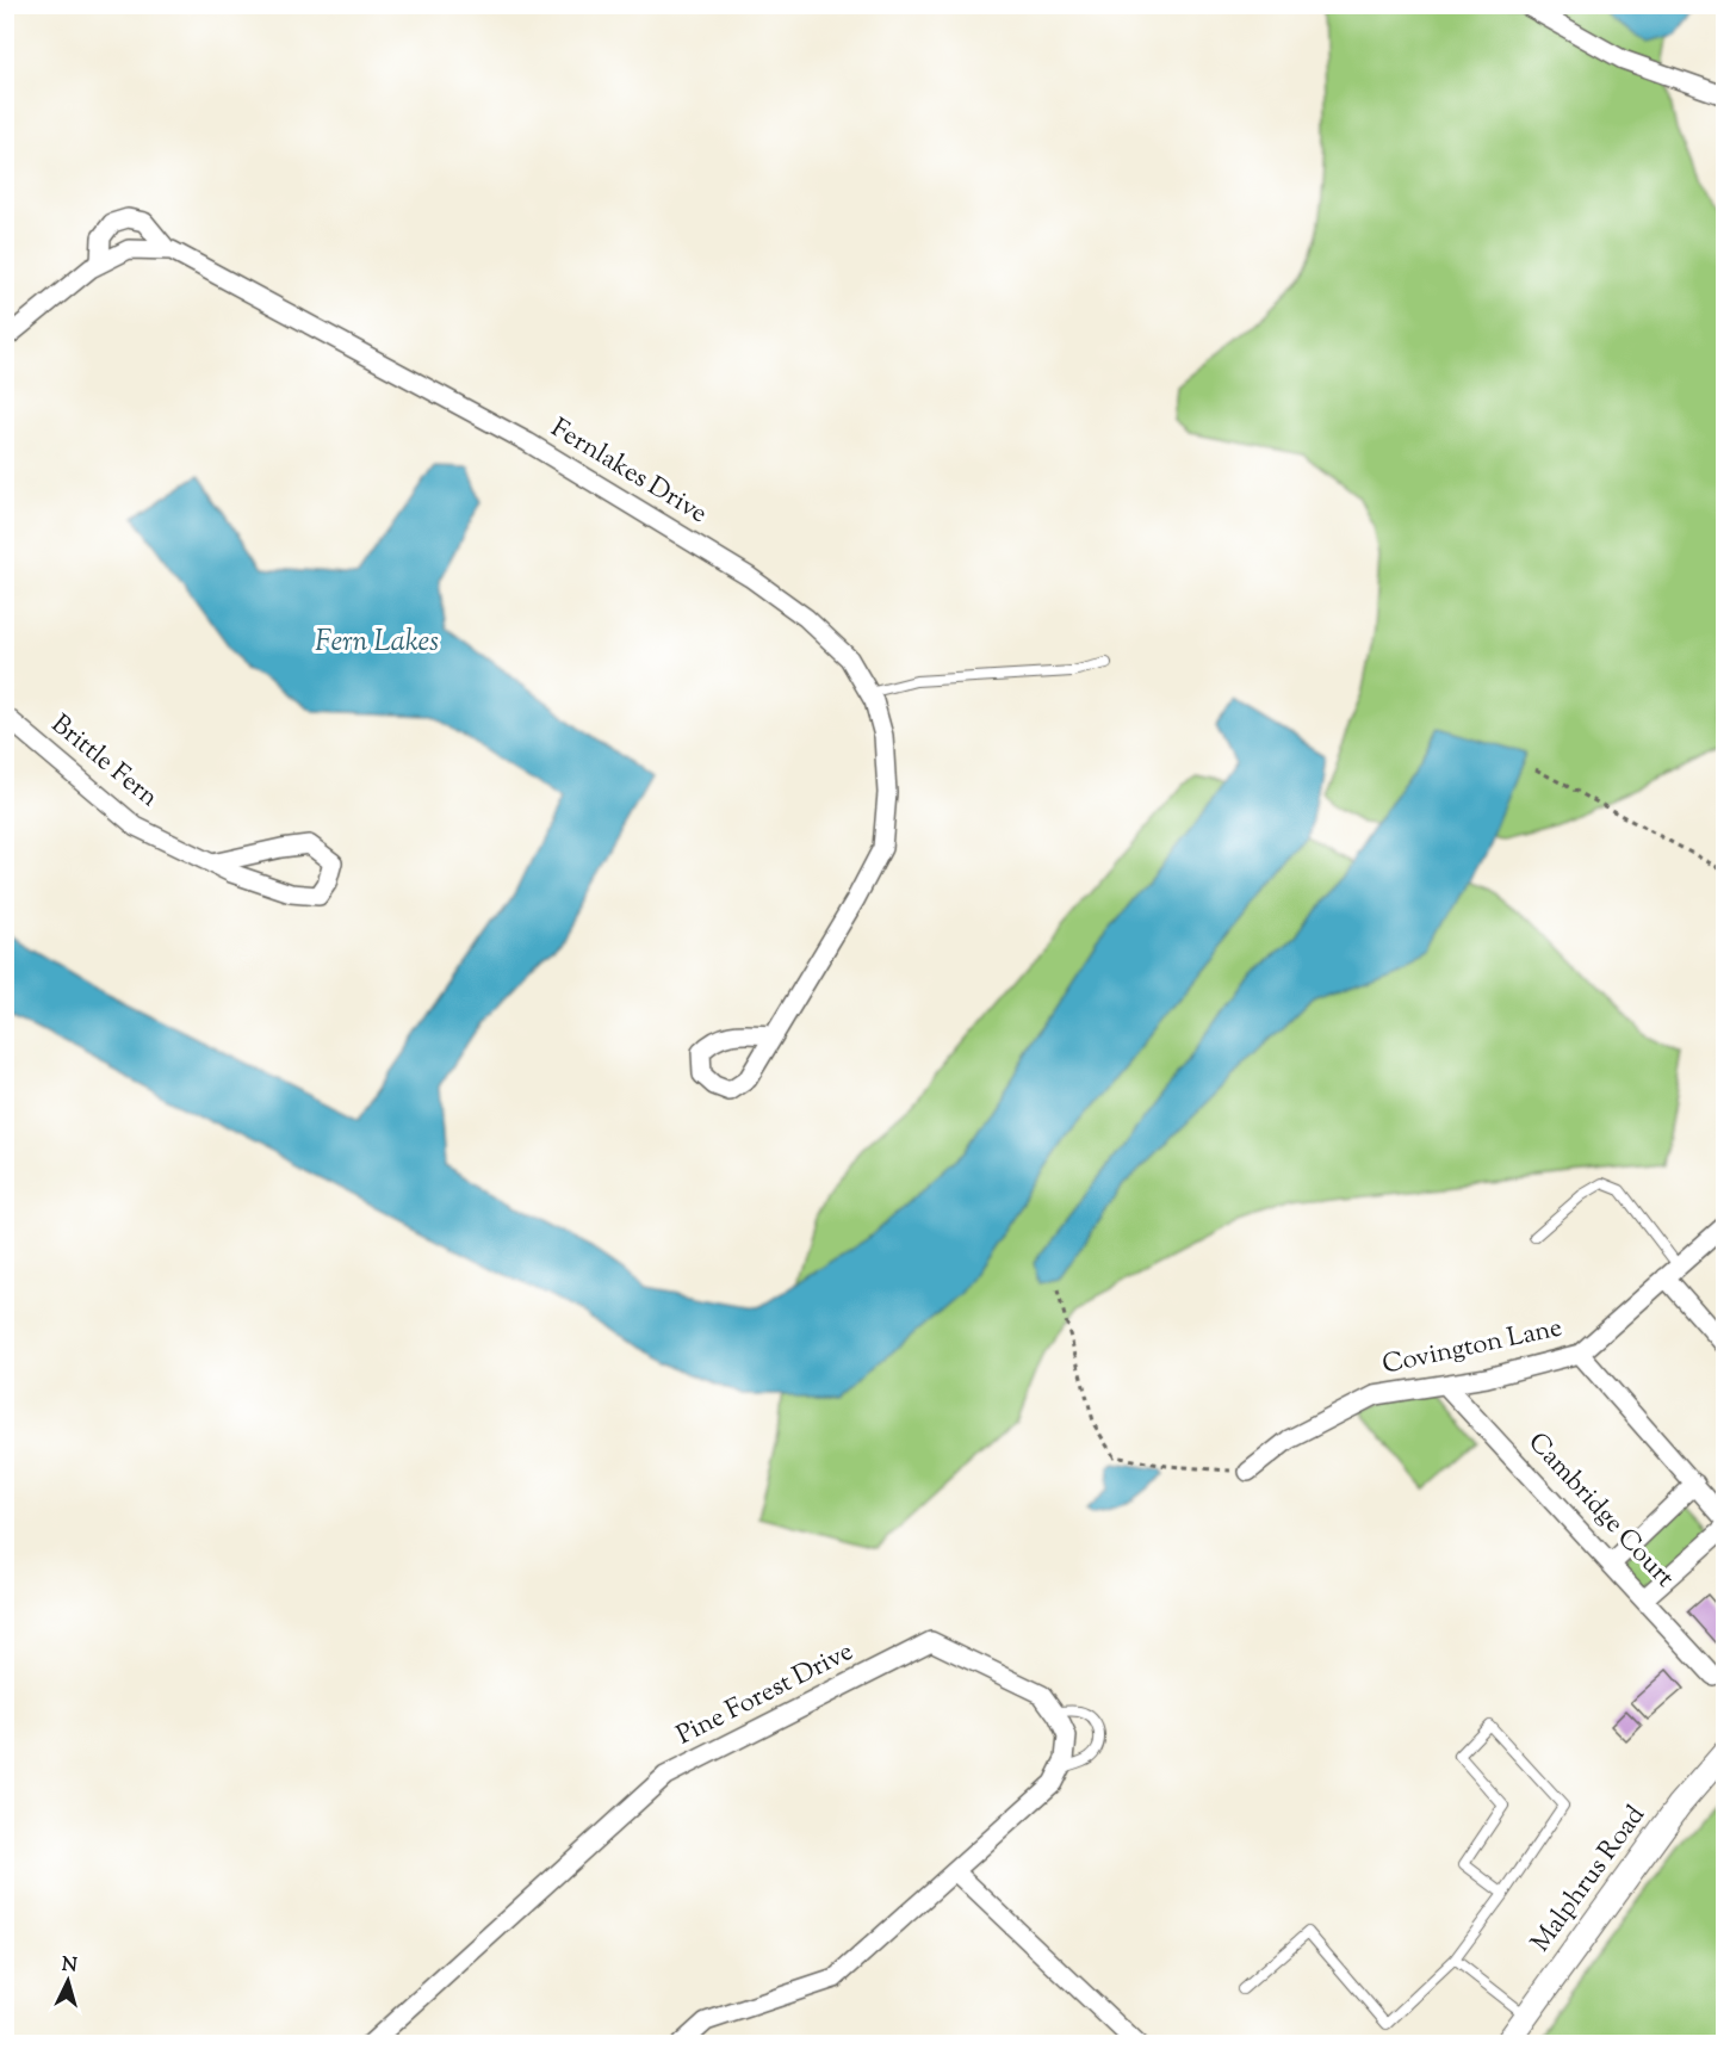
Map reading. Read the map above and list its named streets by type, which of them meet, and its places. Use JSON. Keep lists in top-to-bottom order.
{
  "streets": {
    "street": [
      "Fernlakes Drive",
      "Brittle Fern",
      "Covington Lane",
      "Cambridge Court",
      "Pine Forest Drive",
      "Malphrus Road"
    ]
  },
  "crossings": [
    ["Covington Lane", "Cambridge Court"]
  ],
  "water": ["Fern Lakes"],
  "north": "top"
}
